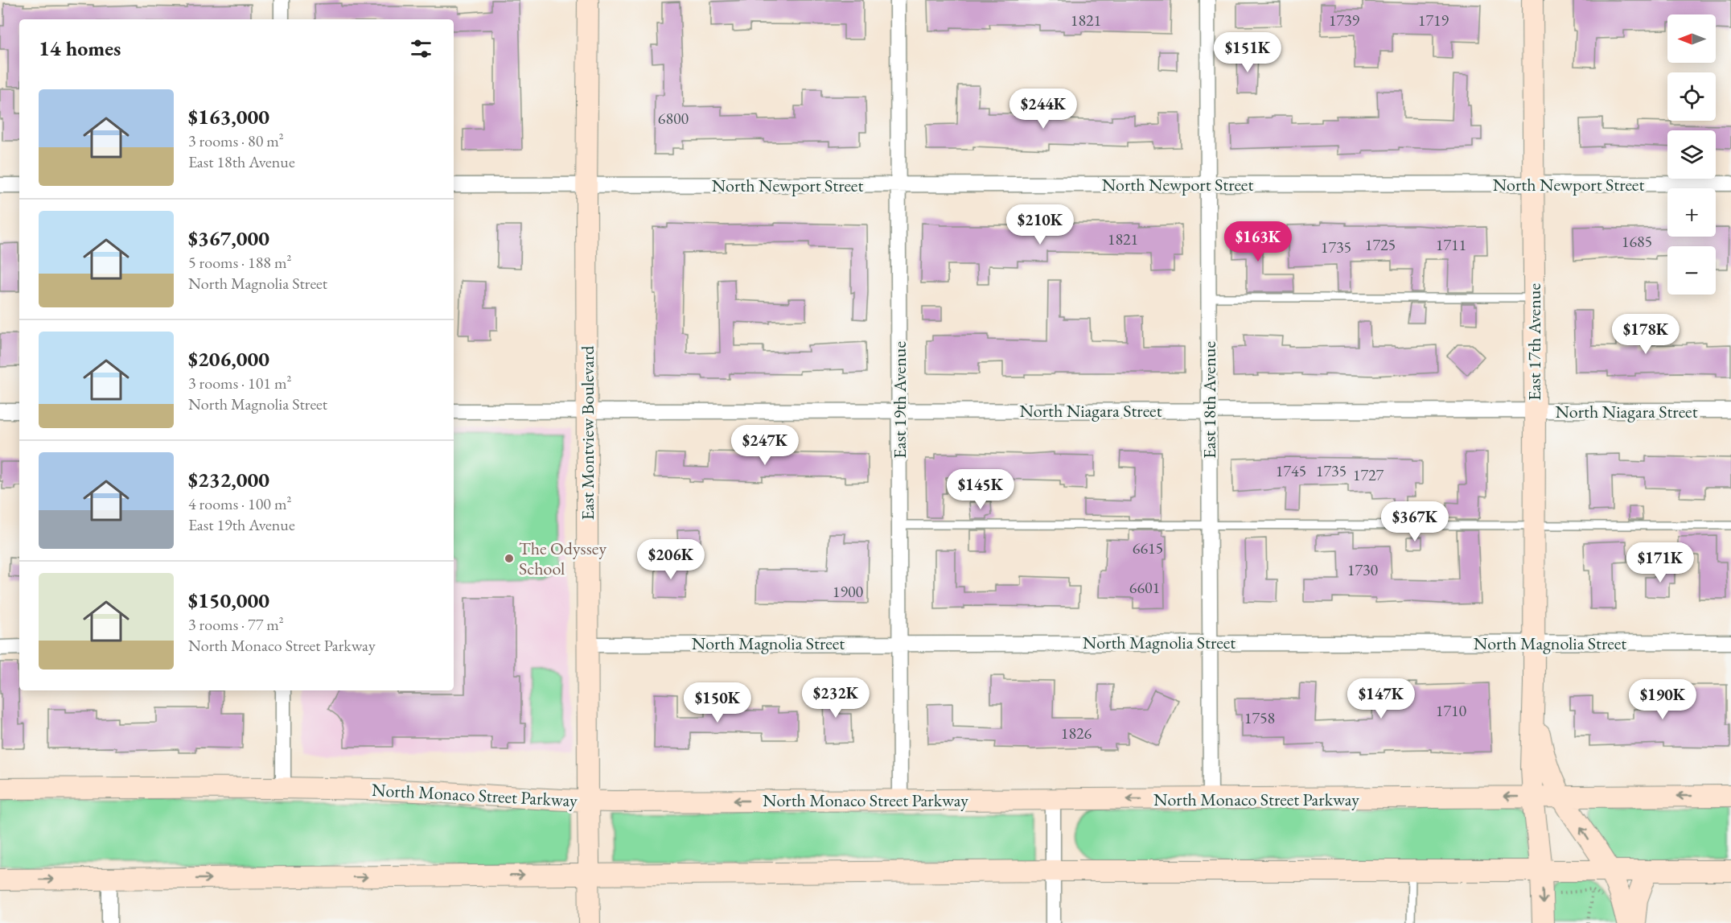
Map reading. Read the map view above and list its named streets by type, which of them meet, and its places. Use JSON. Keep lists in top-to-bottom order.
{
  "streets": {
    "main road": ["East 17th Avenue", "East Montview Boulevard", "North Monaco Street Parkway"],
    "street": [
      "North Newport Street",
      "East 19th Avenue",
      "East 18th Avenue",
      "North Niagara Street",
      "North Magnolia Street"
    ]
  },
  "crossings": [
    ["North Newport Street", "East 17th Avenue"],
    ["North Newport Street", "East 19th Avenue"],
    ["North Newport Street", "East 18th Avenue"],
    ["North Newport Street", "East Montview Boulevard"],
    ["East 17th Avenue", "North Niagara Street"],
    ["East 17th Avenue", "North Magnolia Street"],
    ["East 19th Avenue", "North Niagara Street"],
    ["East 19th Avenue", "North Magnolia Street"],
    ["East 19th Avenue", "North Monaco Street Parkway"],
    ["East 18th Avenue", "North Niagara Street"],
    ["East 18th Avenue", "North Magnolia Street"],
    ["East 18th Avenue", "North Monaco Street Parkway"],
    ["North Niagara Street", "East Montview Boulevard"],
    ["East Montview Boulevard", "North Magnolia Street"],
    ["East Montview Boulevard", "North Monaco Street Parkway"]
  ],
  "places": ["The Odyssey School"],
  "house_numbers": [
    "1821",
    "1739",
    "1719",
    "6800",
    "1821",
    "1685",
    "1725",
    "1711",
    "1735",
    "1745",
    "1735",
    "1727",
    "6615",
    "1730",
    "6601",
    "1900",
    "1710",
    "1758",
    "1826"
  ],
  "north": "left",
  "page": {
    "map_buttons": ["+", "−"],
    "heading": "14 homes",
    "price": [
      "$151K",
      "$244K",
      "$210K",
      "$163K",
      "$178K",
      "$247K",
      "$145K",
      "$367K",
      "$206K",
      "$171K",
      "$232K",
      "$147K",
      "$190K",
      "$150K"
    ],
    "list": [
      {
        "name": "$163,000",
        "note": "3 rooms · 80 m² · East 18th Avenue"
      },
      {
        "name": "$367,000",
        "note": "5 rooms · 188 m² · North Magnolia Street"
      },
      {
        "name": "$206,000",
        "note": "3 rooms · 101 m² · North Magnolia Street"
      },
      {
        "name": "$232,000",
        "note": "4 rooms · 100 m² · East 19th Avenue"
      },
      {
        "name": "$150,000",
        "note": "3 rooms · 77 m² · North Monaco Street Parkway"
      }
    ]
  }
}
